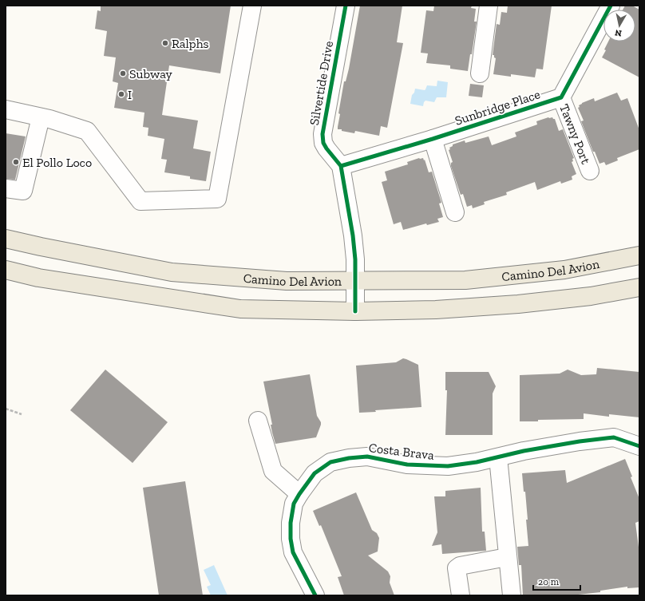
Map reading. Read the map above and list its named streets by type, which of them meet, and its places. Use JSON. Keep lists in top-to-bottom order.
{
  "streets": {
    "main road": ["Camino Del Avion"],
    "street": [
      "Silvertide Drive",
      "Sunbridge Place",
      "Tawny Port",
      "Costa Brava"
    ]
  },
  "crossings": [
    ["Silvertide Drive", "Sunbridge Place"],
    ["Silvertide Drive", "Camino Del Avion"],
    ["Sunbridge Place", "Tawny Port"]
  ],
  "places": [
    "Ralphs",
    "Subway",
    "I",
    "El Pollo Loco"
  ],
  "scale_bar": "20 m",
  "north": "bottom"
}
